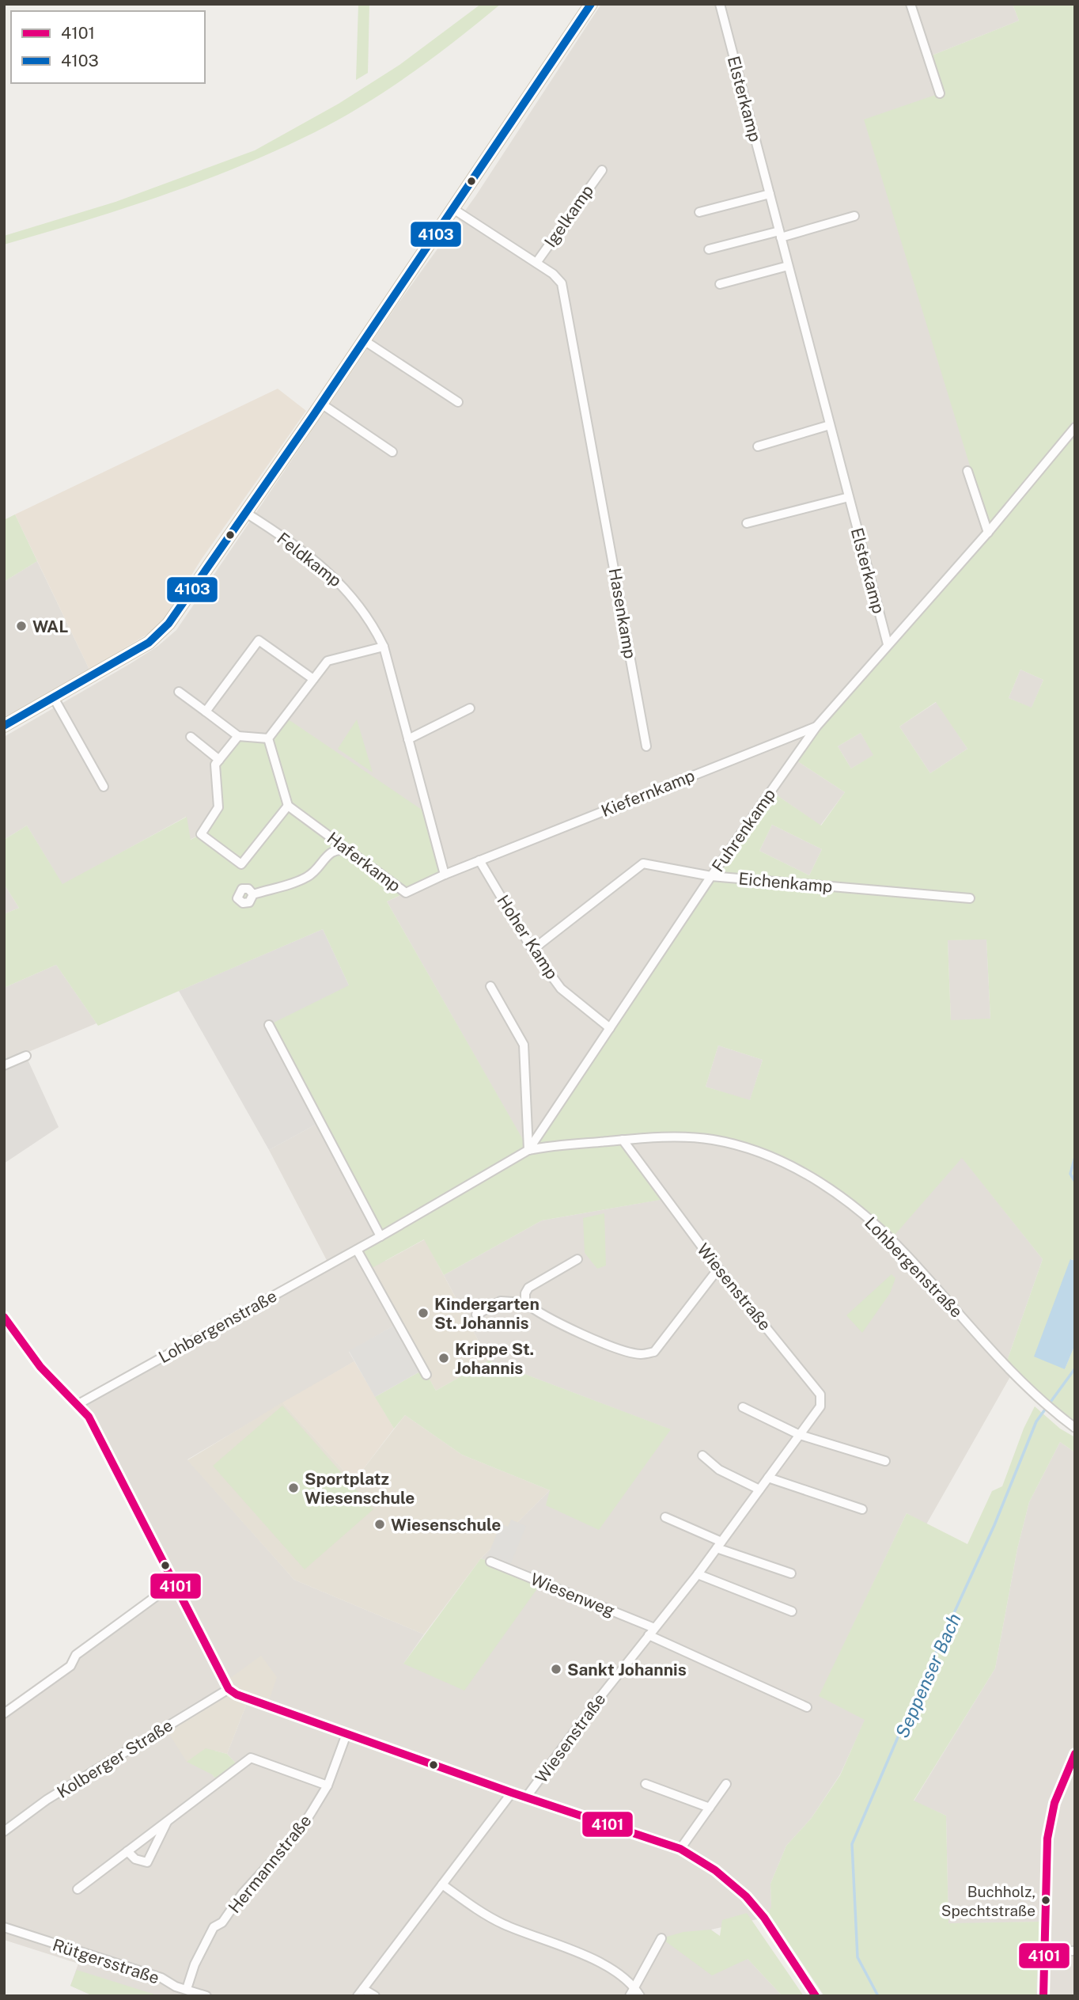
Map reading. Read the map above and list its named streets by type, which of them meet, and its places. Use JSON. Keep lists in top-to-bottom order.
{
  "streets": {
    "street": [
      "Elsterkamp",
      "Igelkamp",
      "Feldkamp",
      "Hasenkamp",
      "Kiefernkamp",
      "Fuhrenkamp",
      "Haferkamp",
      "Eichenkamp",
      "Hoher Kamp",
      "Lohbergenstraße",
      "Wiesenstraße",
      "Wiesenweg",
      "Kolberger Straße",
      "Hermannstraße",
      "Rütgersstraße"
    ]
  },
  "crossings": [
    ["Elsterkamp", "Fuhrenkamp"],
    ["Igelkamp", "Hasenkamp"],
    ["Feldkamp", "Haferkamp"],
    ["Kiefernkamp", "Fuhrenkamp"],
    ["Kiefernkamp", "Hoher Kamp"],
    ["Fuhrenkamp", "Eichenkamp"],
    ["Fuhrenkamp", "Hoher Kamp"],
    ["Fuhrenkamp", "Lohbergenstraße"],
    ["Eichenkamp", "Hoher Kamp"],
    ["Lohbergenstraße", "Wiesenstraße"],
    ["Wiesenstraße", "Wiesenweg"],
    ["Hermannstraße", "Rütgersstraße"]
  ],
  "water": ["Seppenser Bach"],
  "places": [
    "WAL",
    "Kindergarten St. Johannis",
    "Krippe St. Johannis",
    "Sportplatz Wiesenschule",
    "Wiesenschule",
    "Sankt Johannis",
    "Buchholz, Spechtstraße"
  ],
  "lines": ["transit line 4103", "transit line 4101"],
  "legend": ["4101", "4103"]
}
